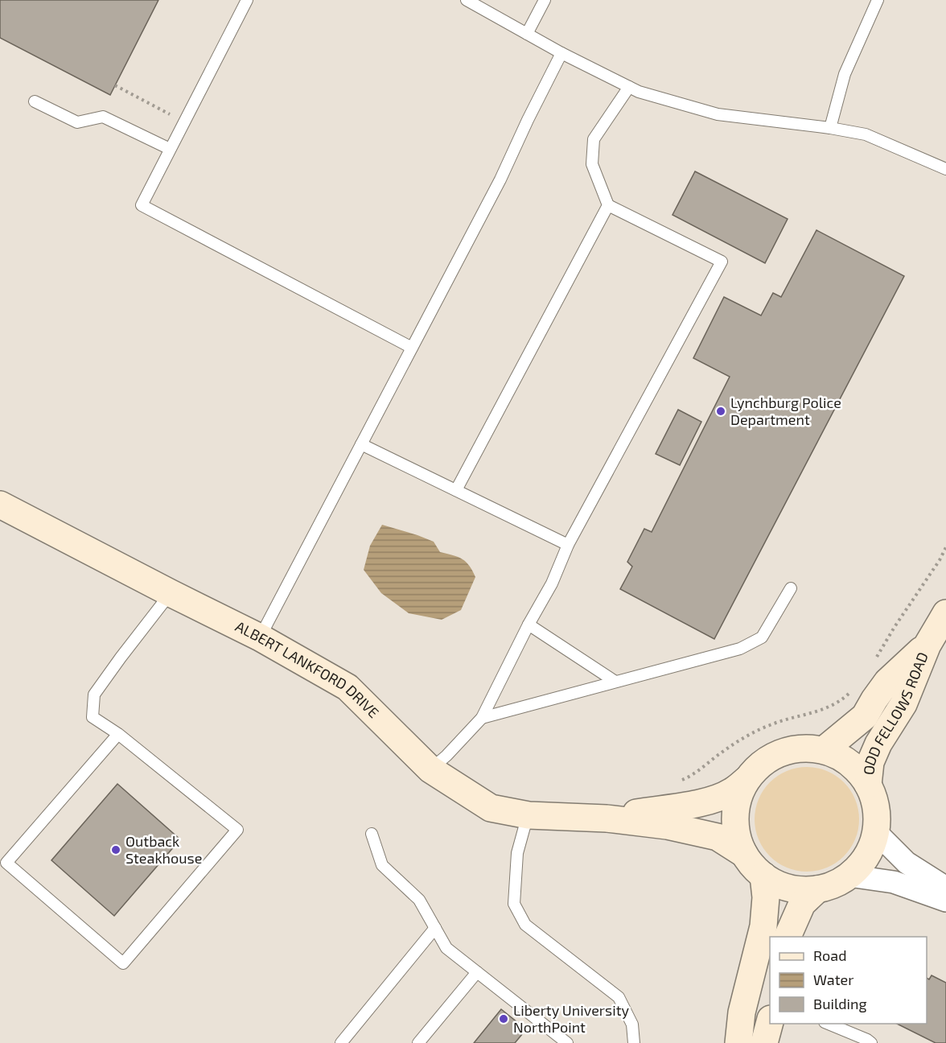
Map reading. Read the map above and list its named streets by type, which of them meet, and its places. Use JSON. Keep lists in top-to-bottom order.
{
  "streets": {
    "main road": ["ALBERT LANKFORD DRIVE", "ODD FELLOWS ROAD"]
  },
  "crossings": [
    ["ALBERT LANKFORD DRIVE", "ODD FELLOWS ROAD"]
  ],
  "places": ["Lynchburg Police Department", "Outback Steakhouse", "Liberty University NorthPoint"],
  "legend": ["Road", "Water", "Building"]
}
